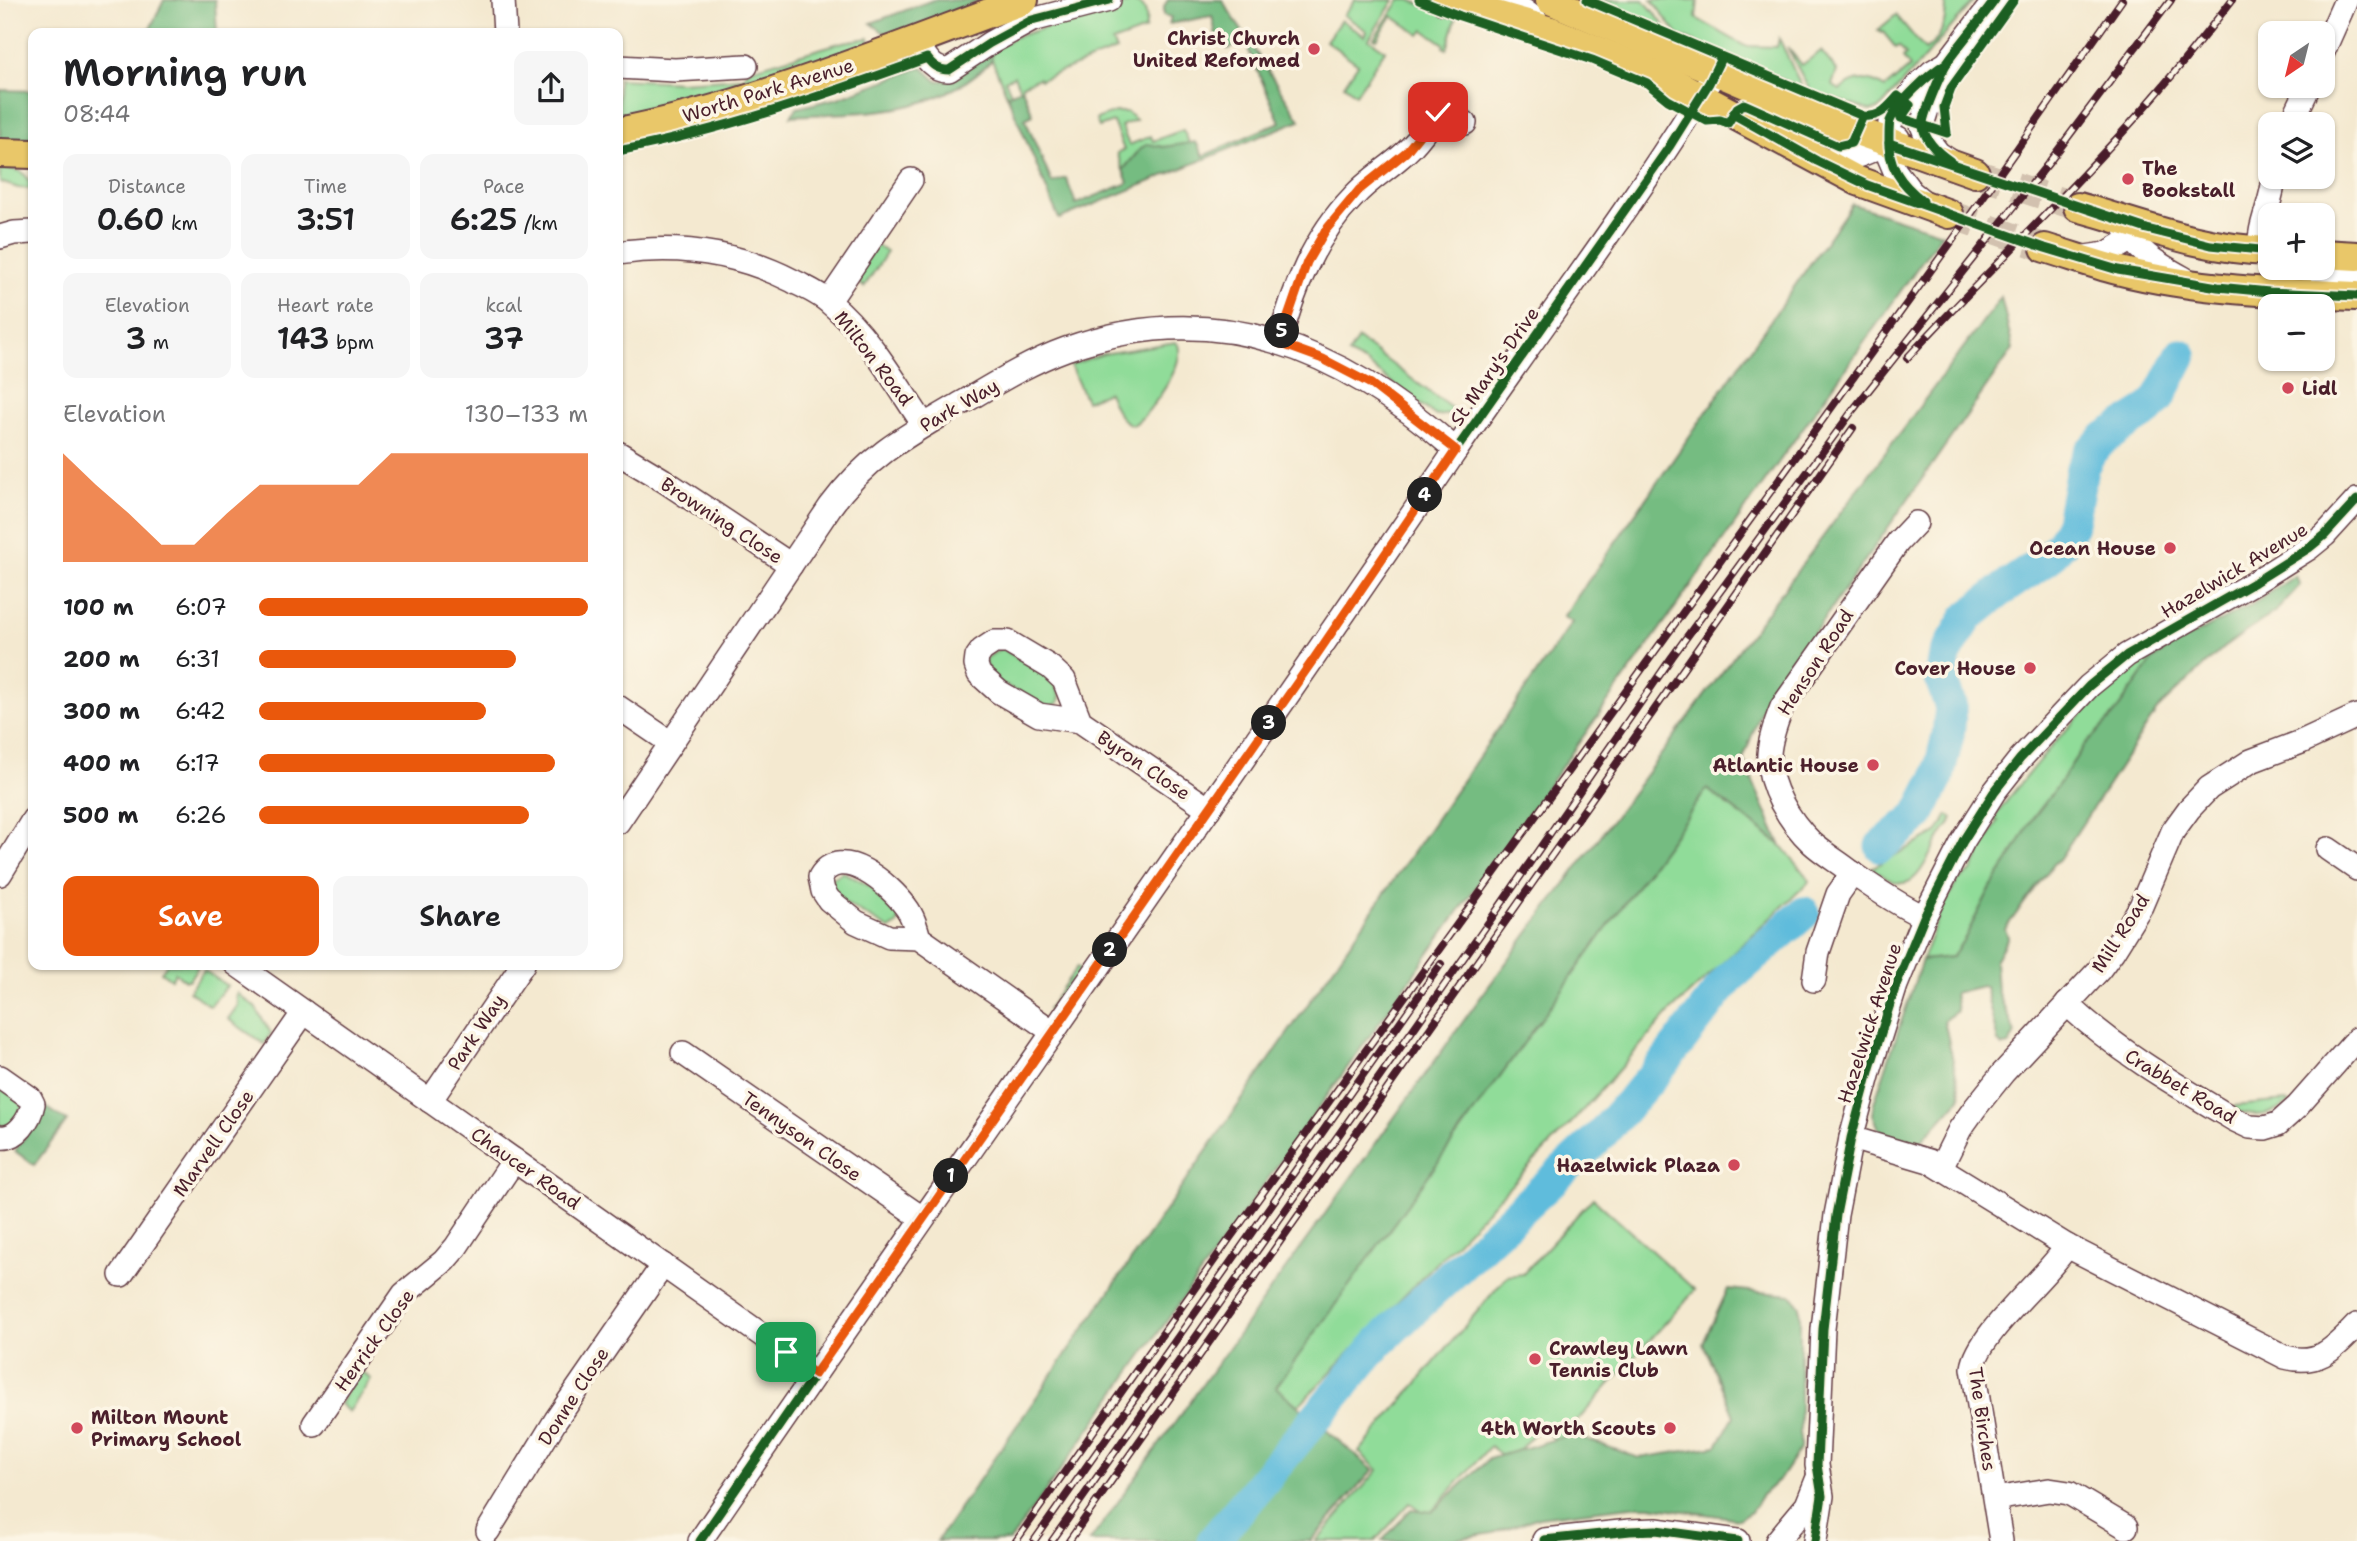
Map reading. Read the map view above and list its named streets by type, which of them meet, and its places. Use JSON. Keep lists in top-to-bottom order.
{
  "streets": {
    "main road": ["Worth Park Avenue"],
    "street": [
      "Milton Road",
      "St Mary's Drive",
      "Park Way",
      "Browning Close",
      "Hazelwick Avenue",
      "Henson Road",
      "Byron Close",
      "Mill Road",
      "Crabbet Road",
      "Tennyson Close",
      "Marvell Close",
      "Chaucer Road",
      "Herrick Close",
      "Donne Close",
      "The Birches"
    ]
  },
  "crossings": [
    ["Milton Road", "Park Way"],
    ["St Mary's Drive", "Park Way"],
    ["St Mary's Drive", "Byron Close"],
    ["St Mary's Drive", "Tennyson Close"],
    ["St Mary's Drive", "Chaucer Road"],
    ["Park Way", "Browning Close"],
    ["Park Way", "Chaucer Road"],
    ["Hazelwick Avenue", "Henson Road"],
    ["Mill Road", "Crabbet Road"],
    ["Marvell Close", "Chaucer Road"],
    ["Chaucer Road", "Herrick Close"],
    ["Chaucer Road", "Donne Close"]
  ],
  "places": [
    "Christ Church United Reformed",
    "The Bookstall",
    "Lidl",
    "Ocean House",
    "Cover House",
    "Atlantic House",
    "Hazelwick Plaza",
    "Crawley Lawn Tennis Club",
    "Milton Mount Primary School",
    "4th Worth Scouts"
  ],
  "north": "bottom left",
  "page": {
    "map_buttons": ["+", "−"],
    "heading": ["Morning run", "08:44"],
    "stats": [
      ["Distance", "0.60 km"],
      ["Time", "3:51"],
      ["Pace", "6:25 /km"],
      ["Elevation", "3 m"],
      ["Heart rate", "143 bpm"],
      ["kcal", "37"]
    ],
    "pins": [
      "5",
      "4",
      "3",
      "2",
      "1"
    ],
    "chart": ["Elevation", "130–133 m"],
    "list": [
      {
        "name": "100 m",
        "note": "6:07"
      },
      {
        "name": "200 m",
        "note": "6:31"
      },
      {
        "name": "300 m",
        "note": "6:42"
      },
      {
        "name": "400 m",
        "note": "6:17"
      },
      {
        "name": "500 m",
        "note": "6:26"
      }
    ],
    "buttons": ["Save", "Share"]
  }
}
